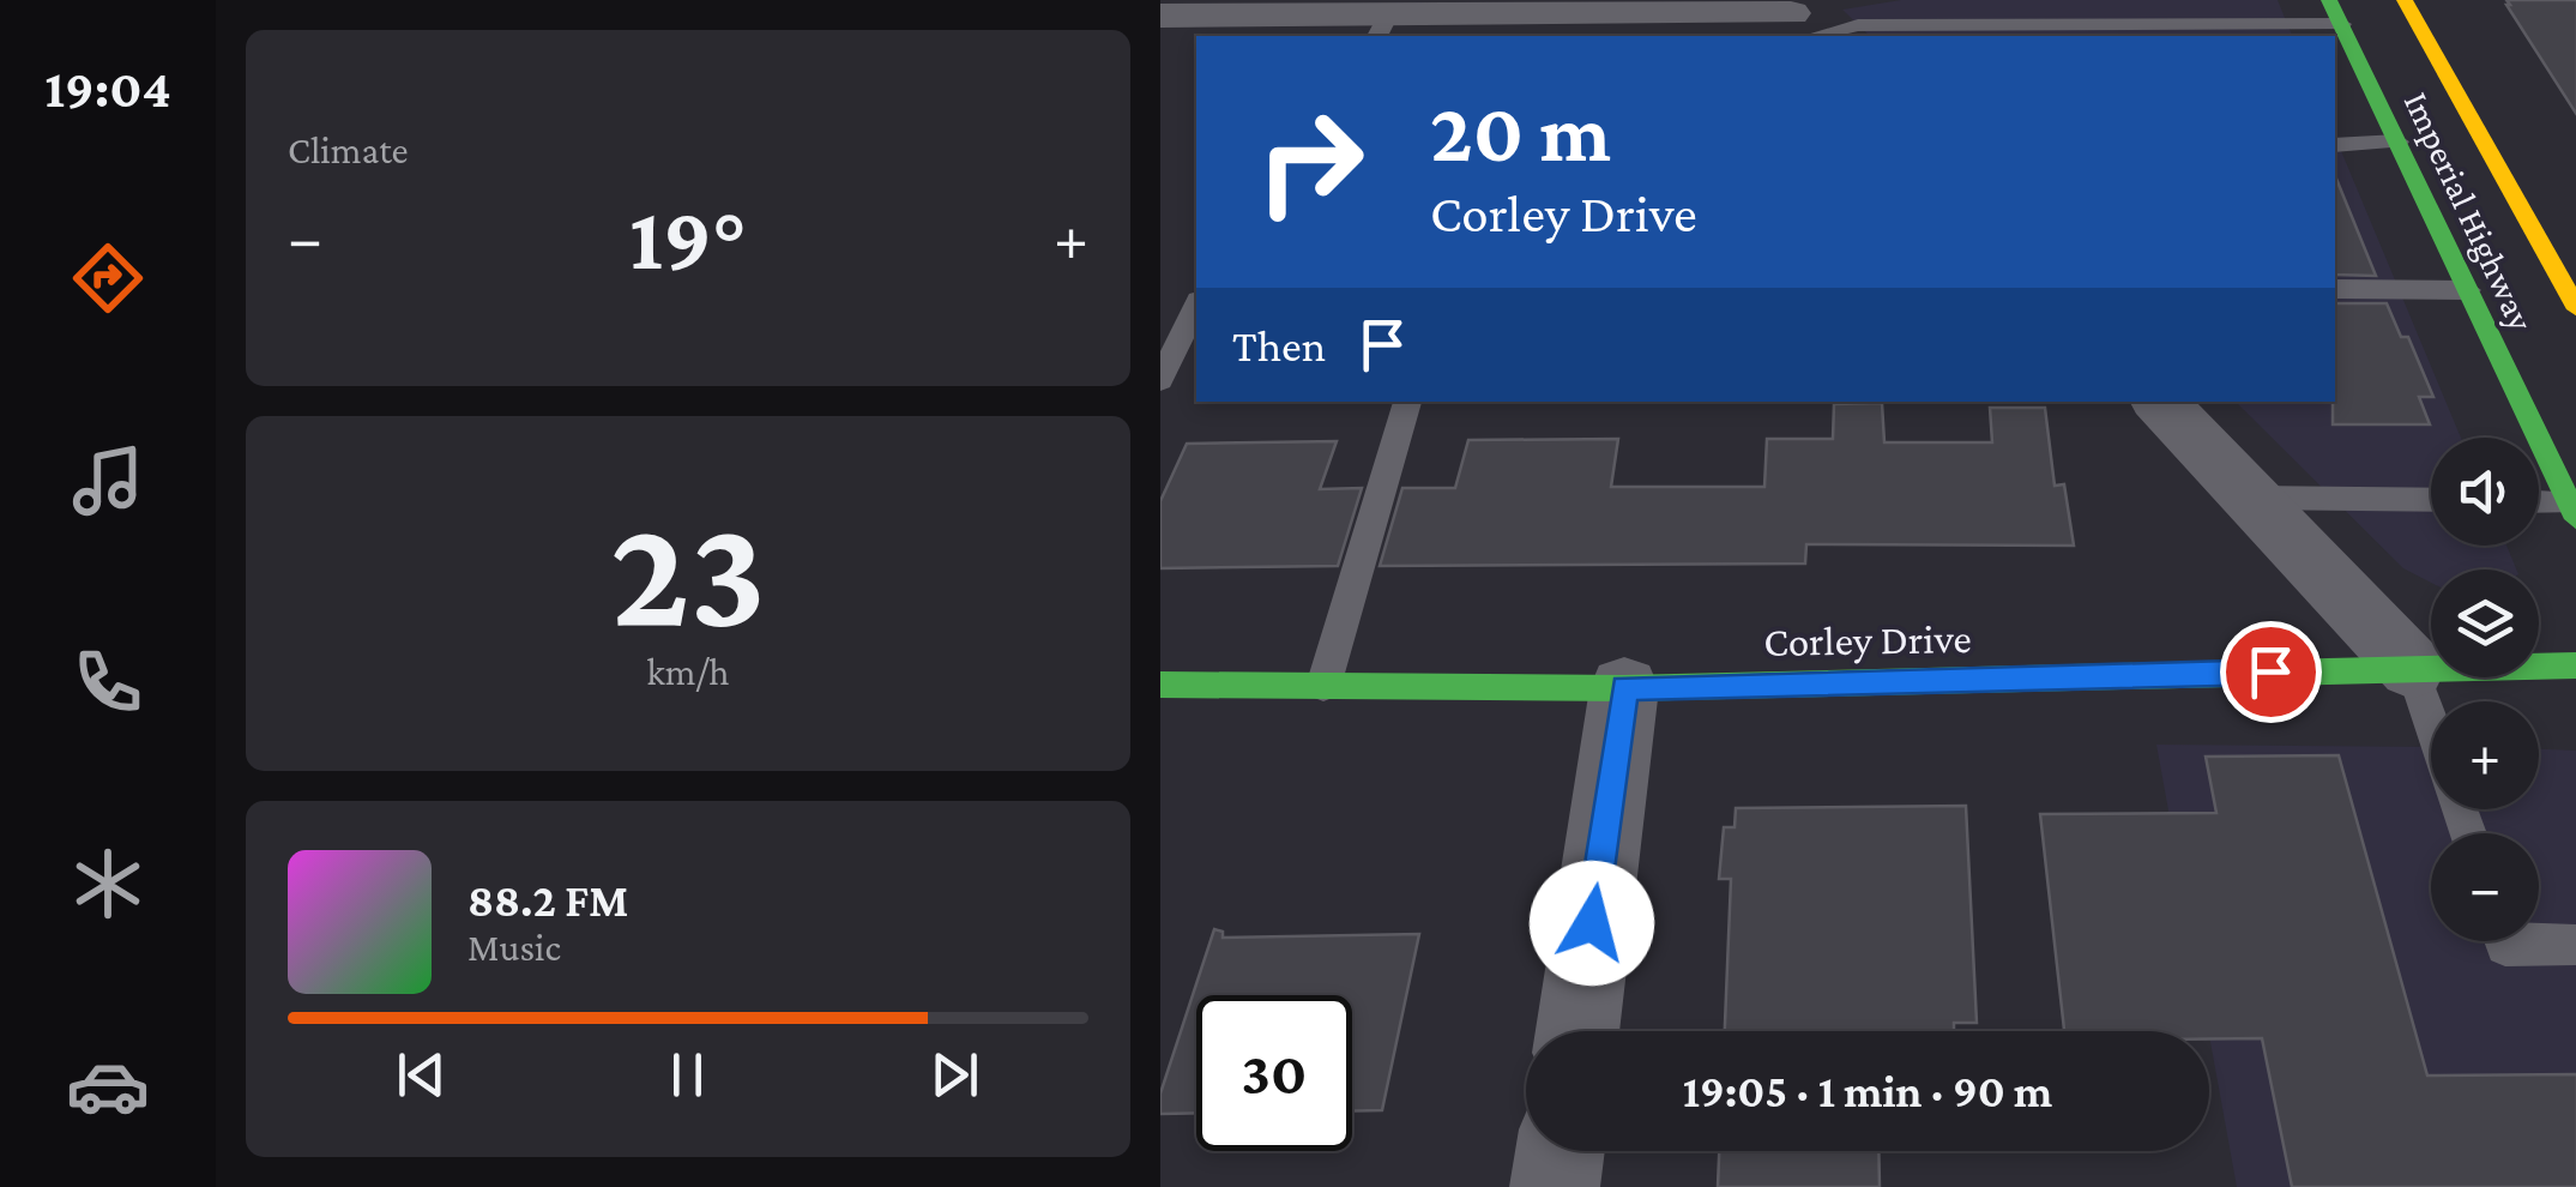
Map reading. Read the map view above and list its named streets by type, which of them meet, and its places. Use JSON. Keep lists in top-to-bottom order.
{
  "streets": {
    "main road": ["Imperial Highway", "Corley Drive"]
  },
  "page": {
    "tabs": "19:04",
    "tile": [
      "Climate",
      ["23", "km/h"]
    ],
    "turn": ["20 m", "Corley Drive"],
    "heat": ["−", "19°", "+"],
    "then": "Then",
    "map_buttons": ["+", "−"],
    "song": ["88.2 FM", "Music"],
    "limit": "30",
    "trip": "19:05 · 1 min · 90 m"
  }
}
